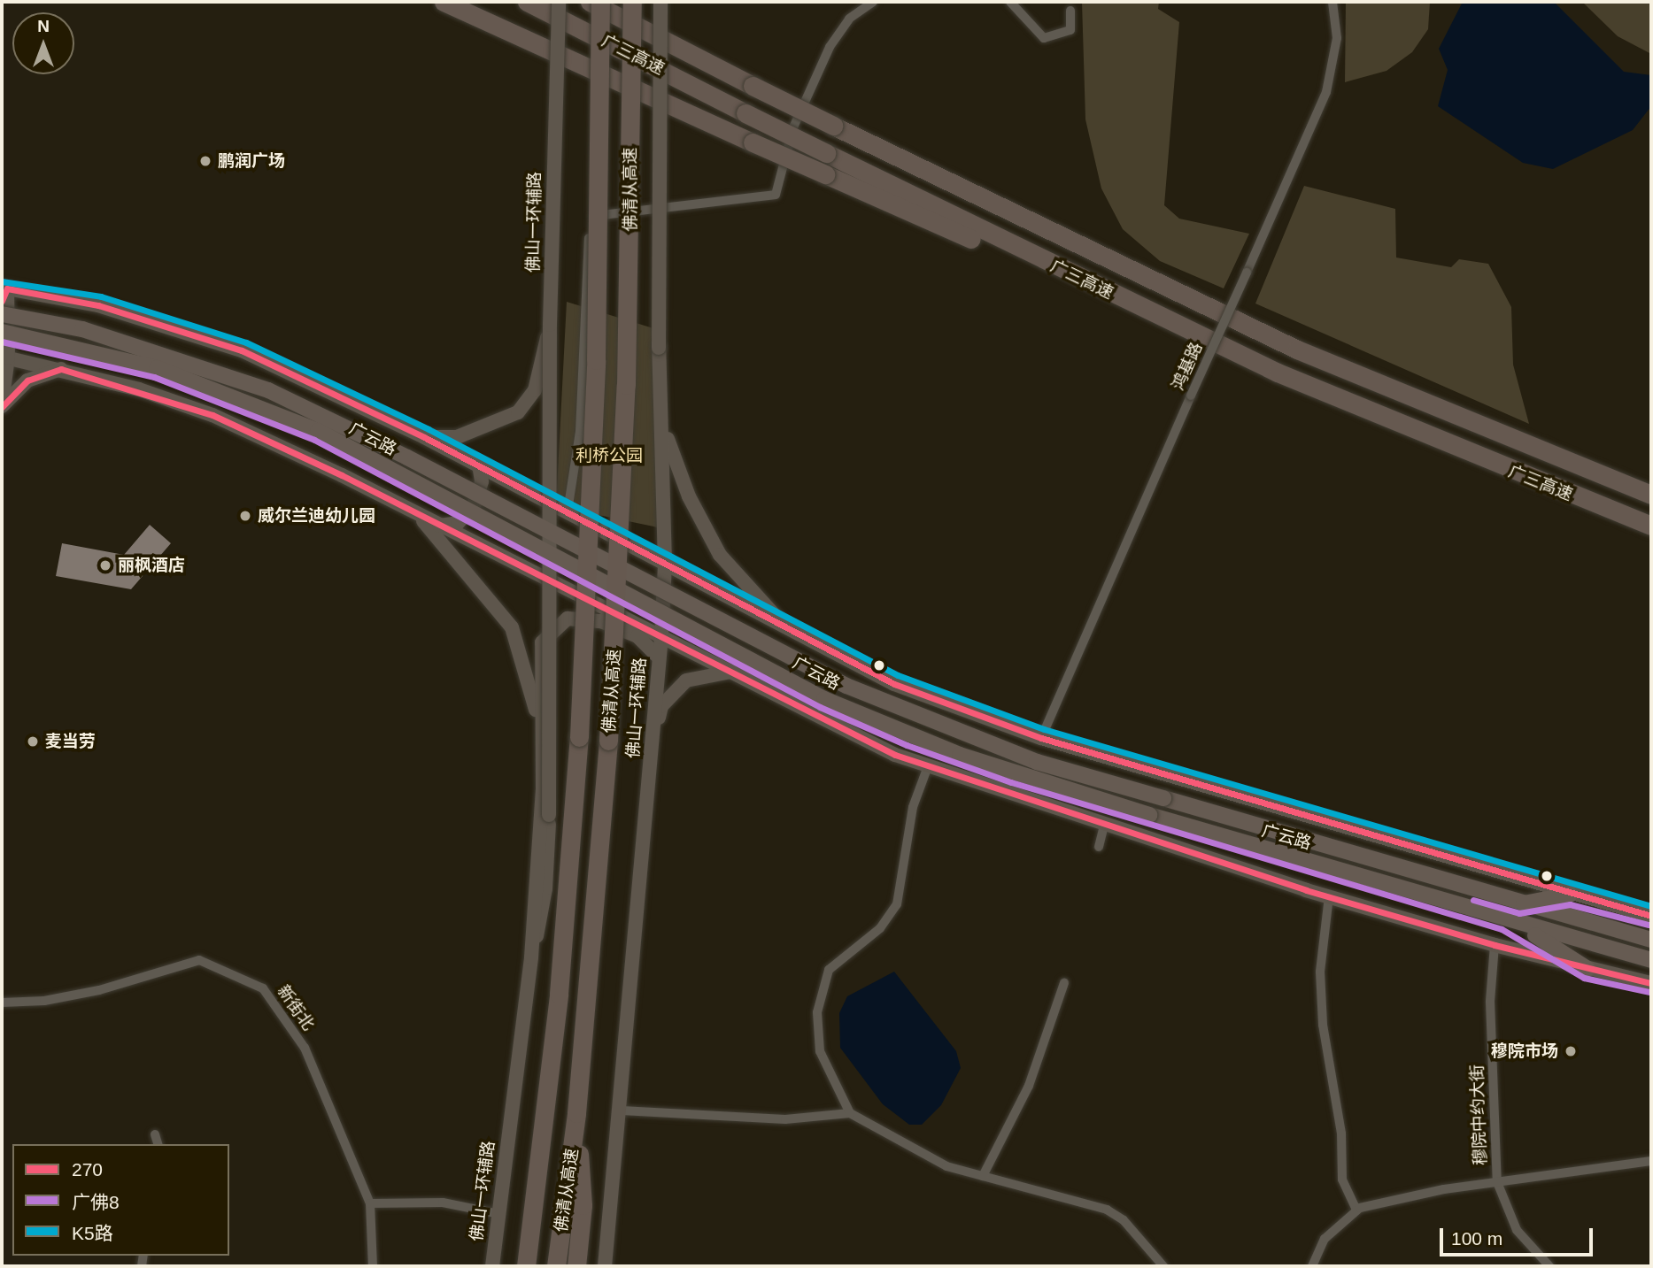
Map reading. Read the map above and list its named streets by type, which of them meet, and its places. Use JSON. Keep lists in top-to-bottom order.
{
  "streets": {
    "highway": ["广三高速", "佛清从高速"],
    "main road": ["佛山一环辅路", "广云路"],
    "street": ["鸿基路", "新街北", "穆院中约大街"]
  },
  "crossings": [
    ["佛山一环辅路", "广云路"],
    ["鸿基路", "广云路"]
  ],
  "parks": ["利桥公园"],
  "places": [
    "鹏润广场",
    "威尔兰迪幼儿园",
    "丽枫酒店",
    "麦当劳",
    "穆院市场"
  ],
  "lines": ["transit line K5路", "transit line 270", "transit line 广佛8"],
  "legend": ["270", "广佛8", "K5路"],
  "scale_bar": "100 m",
  "north": "top"
}
